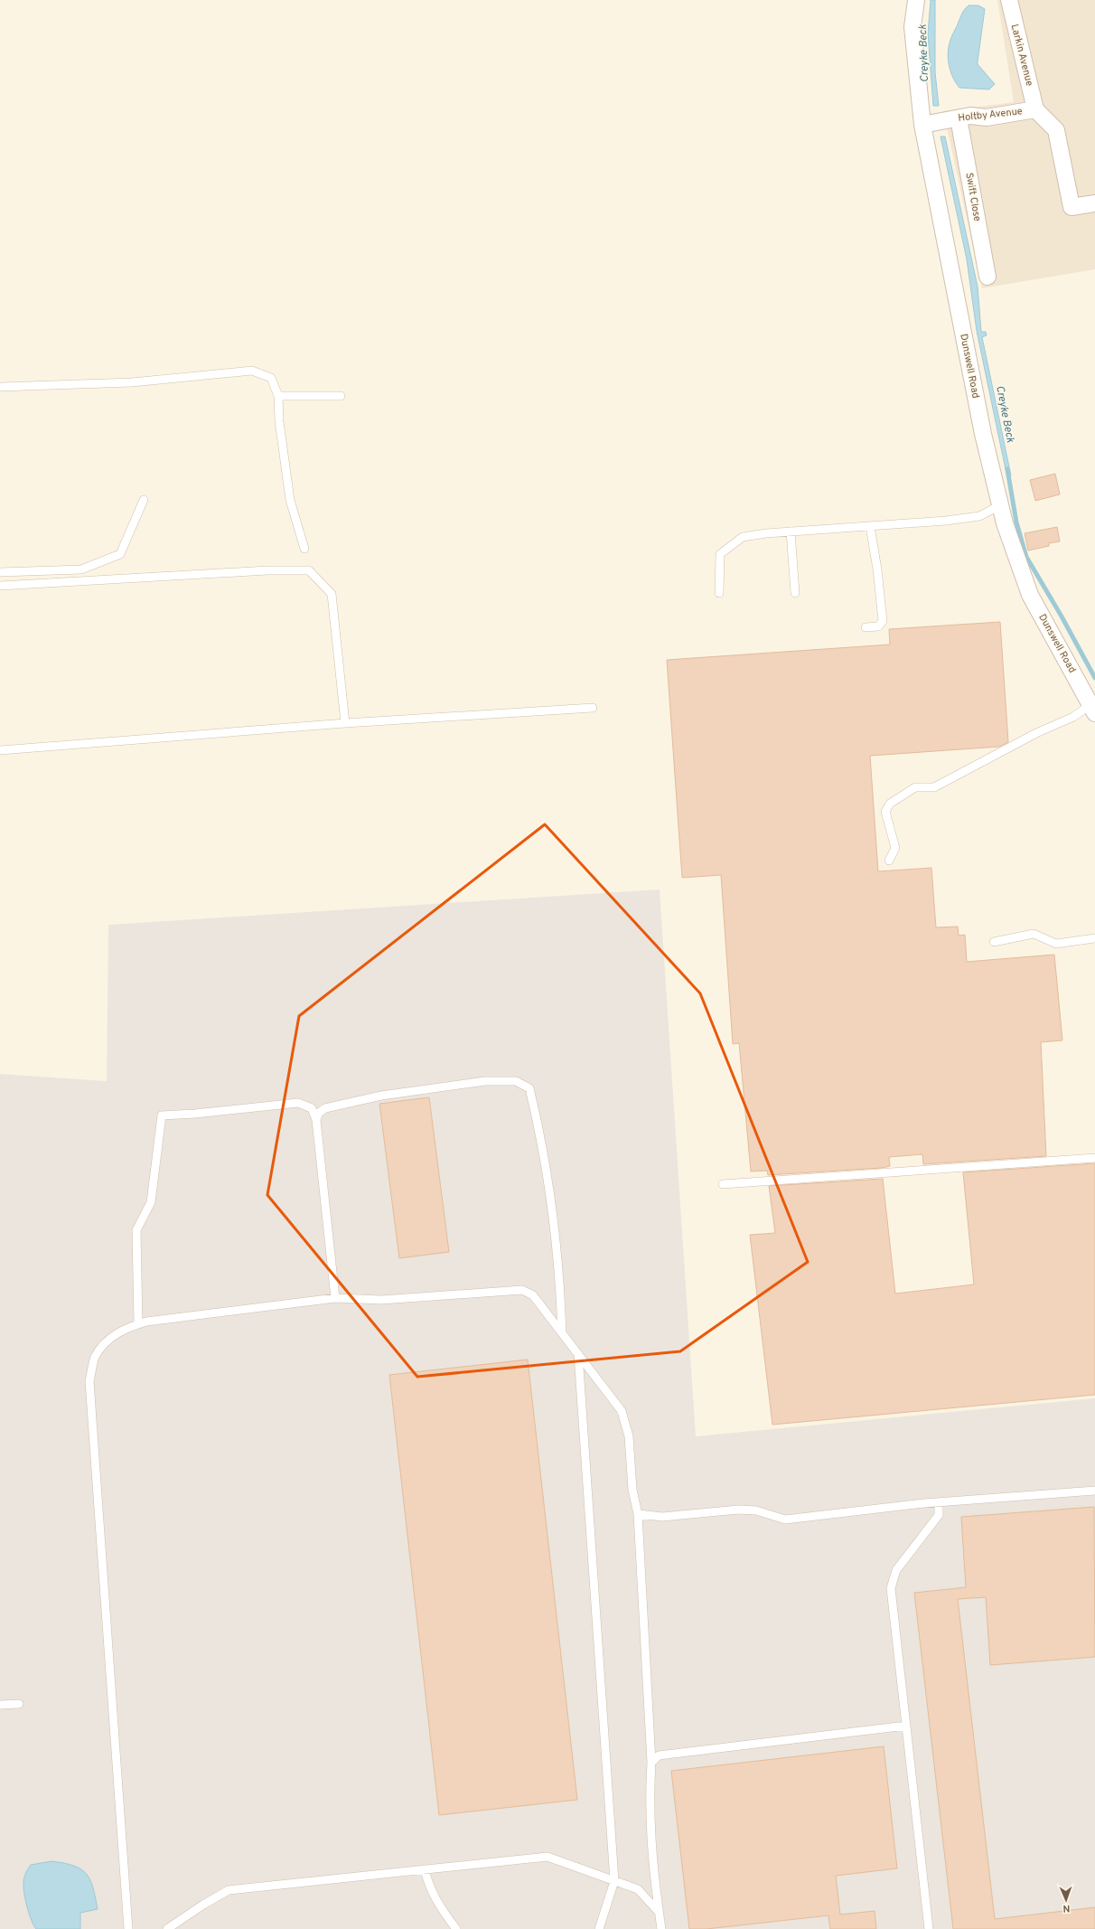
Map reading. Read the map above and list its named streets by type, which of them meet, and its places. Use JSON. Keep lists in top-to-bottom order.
{
  "streets": {
    "street": [
      "Larkin Avenue",
      "Holtby Avenue",
      "Swift Close",
      "Dunswell Road"
    ]
  },
  "crossings": [
    ["Larkin Avenue", "Holtby Avenue"],
    ["Holtby Avenue", "Swift Close"],
    ["Holtby Avenue", "Dunswell Road"]
  ],
  "water": ["Creyke Beck"],
  "north": "bottom"
}
